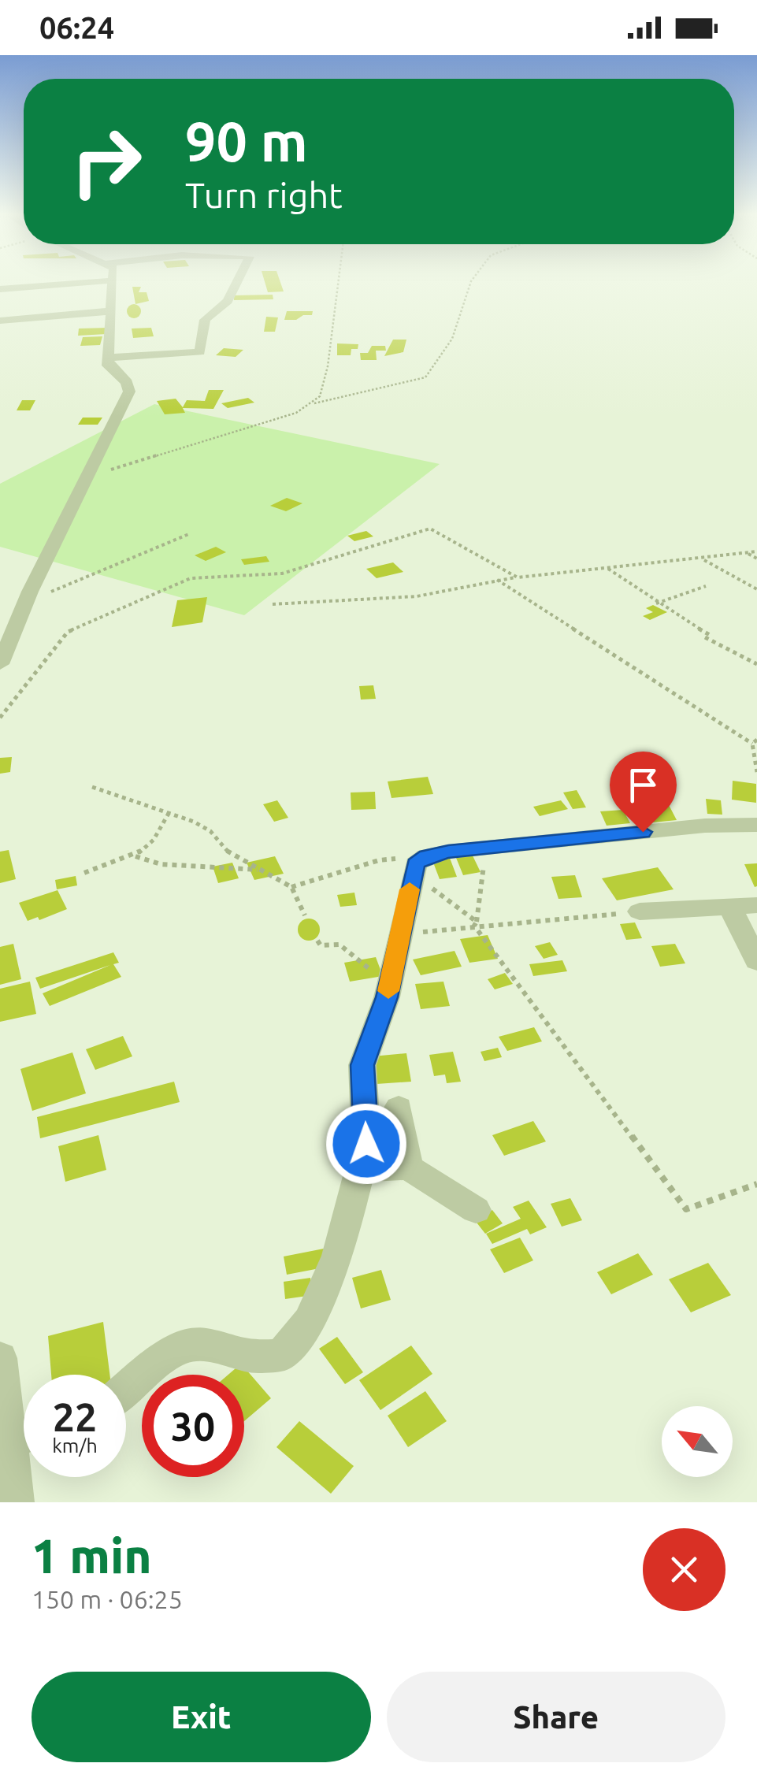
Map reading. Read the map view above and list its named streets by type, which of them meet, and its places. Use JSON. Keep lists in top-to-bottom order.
{
  "north": "top left",
  "page": {
    "status": "06:24",
    "turn": ["90 m", "Turn right"],
    "speed": "22 km/h",
    "limit": "30",
    "heading": ["1 min", "150 m · 06:25"],
    "buttons": ["Exit", "Share"]
  }
}
